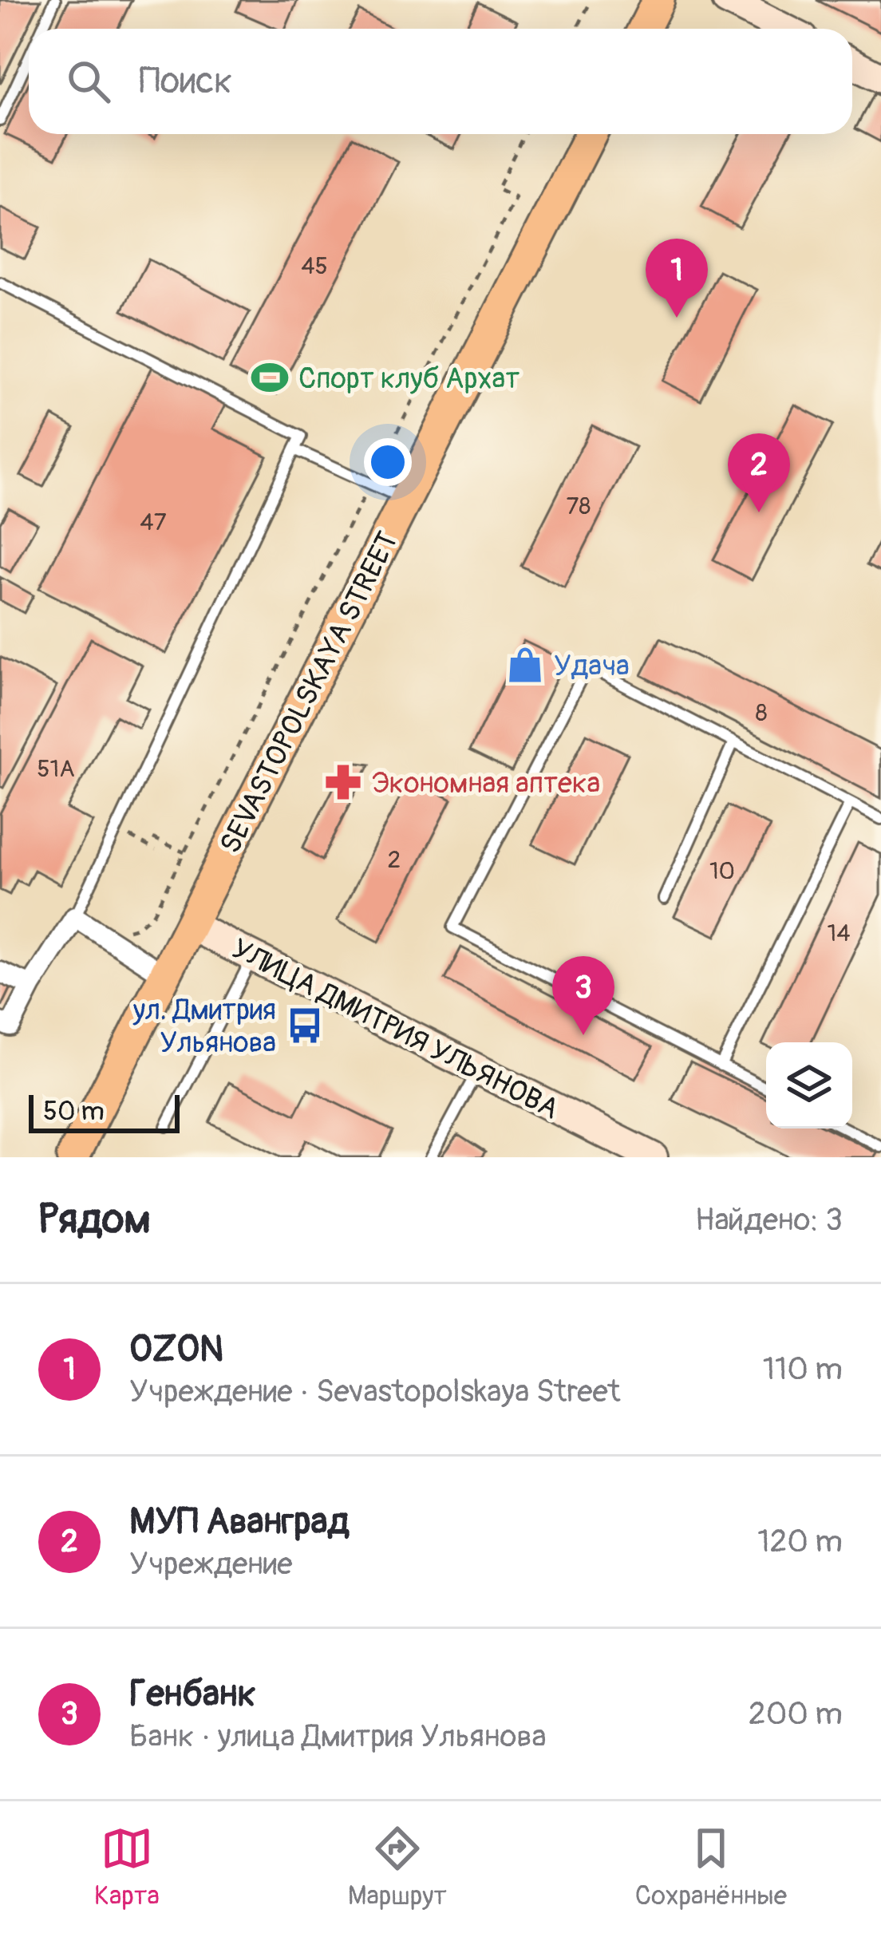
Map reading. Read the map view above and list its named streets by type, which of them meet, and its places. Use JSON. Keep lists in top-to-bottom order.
{
  "streets": {
    "main road": ["SEVASTOPOLSKAYA STREET", "УЛИЦА ДМИТРИЯ УЛЬЯНОВА"]
  },
  "crossings": [
    ["SEVASTOPOLSKAYA STREET", "УЛИЦА ДМИТРИЯ УЛЬЯНОВА"]
  ],
  "places": {
    "sports": ["Спорт клуб Архат"],
    "shop": ["Удача"],
    "pharmacy": ["Экономная аптека"],
    "bus stop": ["ул. Дмитрия Ульянова"]
  },
  "house_numbers": [
    "45",
    "78",
    "47",
    "8",
    "51А",
    "2",
    "10",
    "14"
  ],
  "scale_bar": "50 m",
  "page": {
    "search": "Поиск",
    "pins": ["1", "2", "3"],
    "scale": "50 m",
    "heading": ["Рядом", "Найдено: 3"],
    "list": [
      {
        "mark": "1",
        "name": "OZON",
        "note": "Учреждение · Sevastopolskaya Street",
        "value": "110 m"
      },
      {
        "mark": "2",
        "name": "МУП Аванград",
        "note": "Учреждение",
        "value": "120 m"
      },
      {
        "mark": "3",
        "name": "Генбанк",
        "note": "Банк · улица Дмитрия Ульянова",
        "value": "200 m"
      }
    ],
    "nav": ["Карта", "Маршрут", "Сохранённые"]
  }
}
